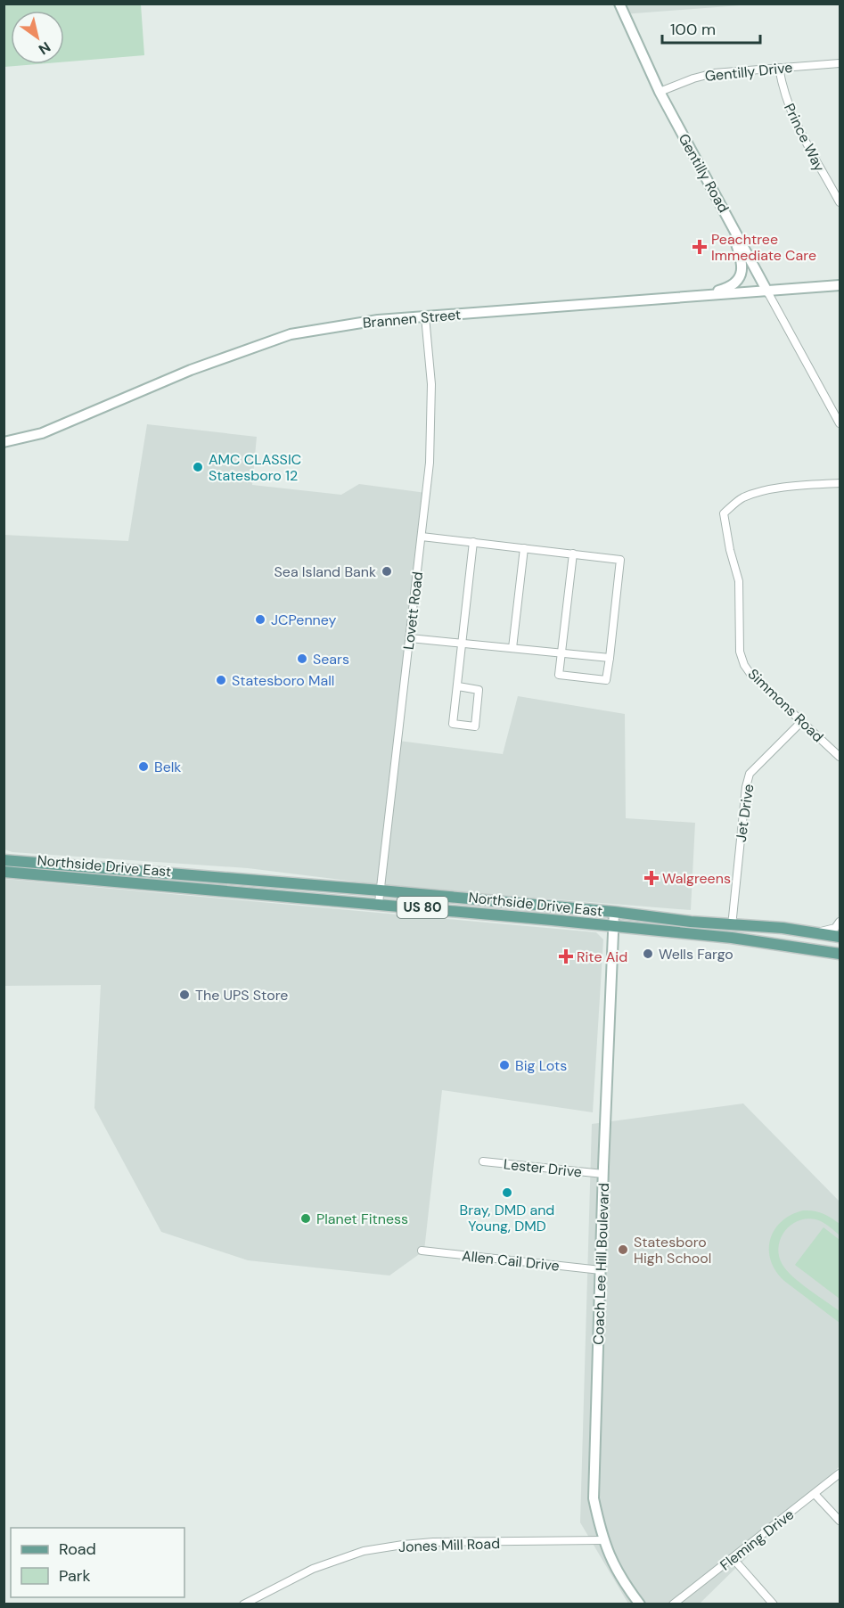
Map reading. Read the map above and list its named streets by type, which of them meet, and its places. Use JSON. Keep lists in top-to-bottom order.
{
  "streets": {
    "main road": ["Northside Drive East", "US 80"],
    "street": [
      "Gentilly Drive",
      "Prince Way",
      "Gentilly Road",
      "Brannen Street",
      "Lovett Road",
      "Simmons Road",
      "Jet Drive",
      "Lester Drive",
      "Allen Cail Drive",
      "Coach Lee Hill Boulevard",
      "Fleming Drive",
      "Jones Mill Road"
    ]
  },
  "crossings": [
    ["Gentilly Drive", "Prince Way"],
    ["Gentilly Drive", "Gentilly Road"],
    ["Gentilly Road", "Brannen Street"],
    ["Brannen Street", "Lovett Road"],
    ["Lovett Road", "Northside Drive East"],
    ["Simmons Road", "Jet Drive"],
    ["Jet Drive", "Northside Drive East"],
    ["Northside Drive East", "Coach Lee Hill Boulevard"],
    ["Lester Drive", "Coach Lee Hill Boulevard"],
    ["Allen Cail Drive", "Coach Lee Hill Boulevard"],
    ["Coach Lee Hill Boulevard", "Jones Mill Road"]
  ],
  "places": {
    "health": ["Peachtree Immediate Care", "Walgreens", "Rite Aid"],
    "other": [
      "AMC CLASSIC Statesboro 12",
      "Sea Island Bank",
      "JCPenney",
      "Sears",
      "Statesboro Mall",
      "Belk",
      "Wells Fargo",
      "The UPS Store",
      "Big Lots",
      "Bray, DMD and Young, DMD",
      "Planet Fitness",
      "Statesboro High School"
    ]
  },
  "legend": ["Road", "Park"],
  "scale_bar": "100 m",
  "north": "bottom right"
}
